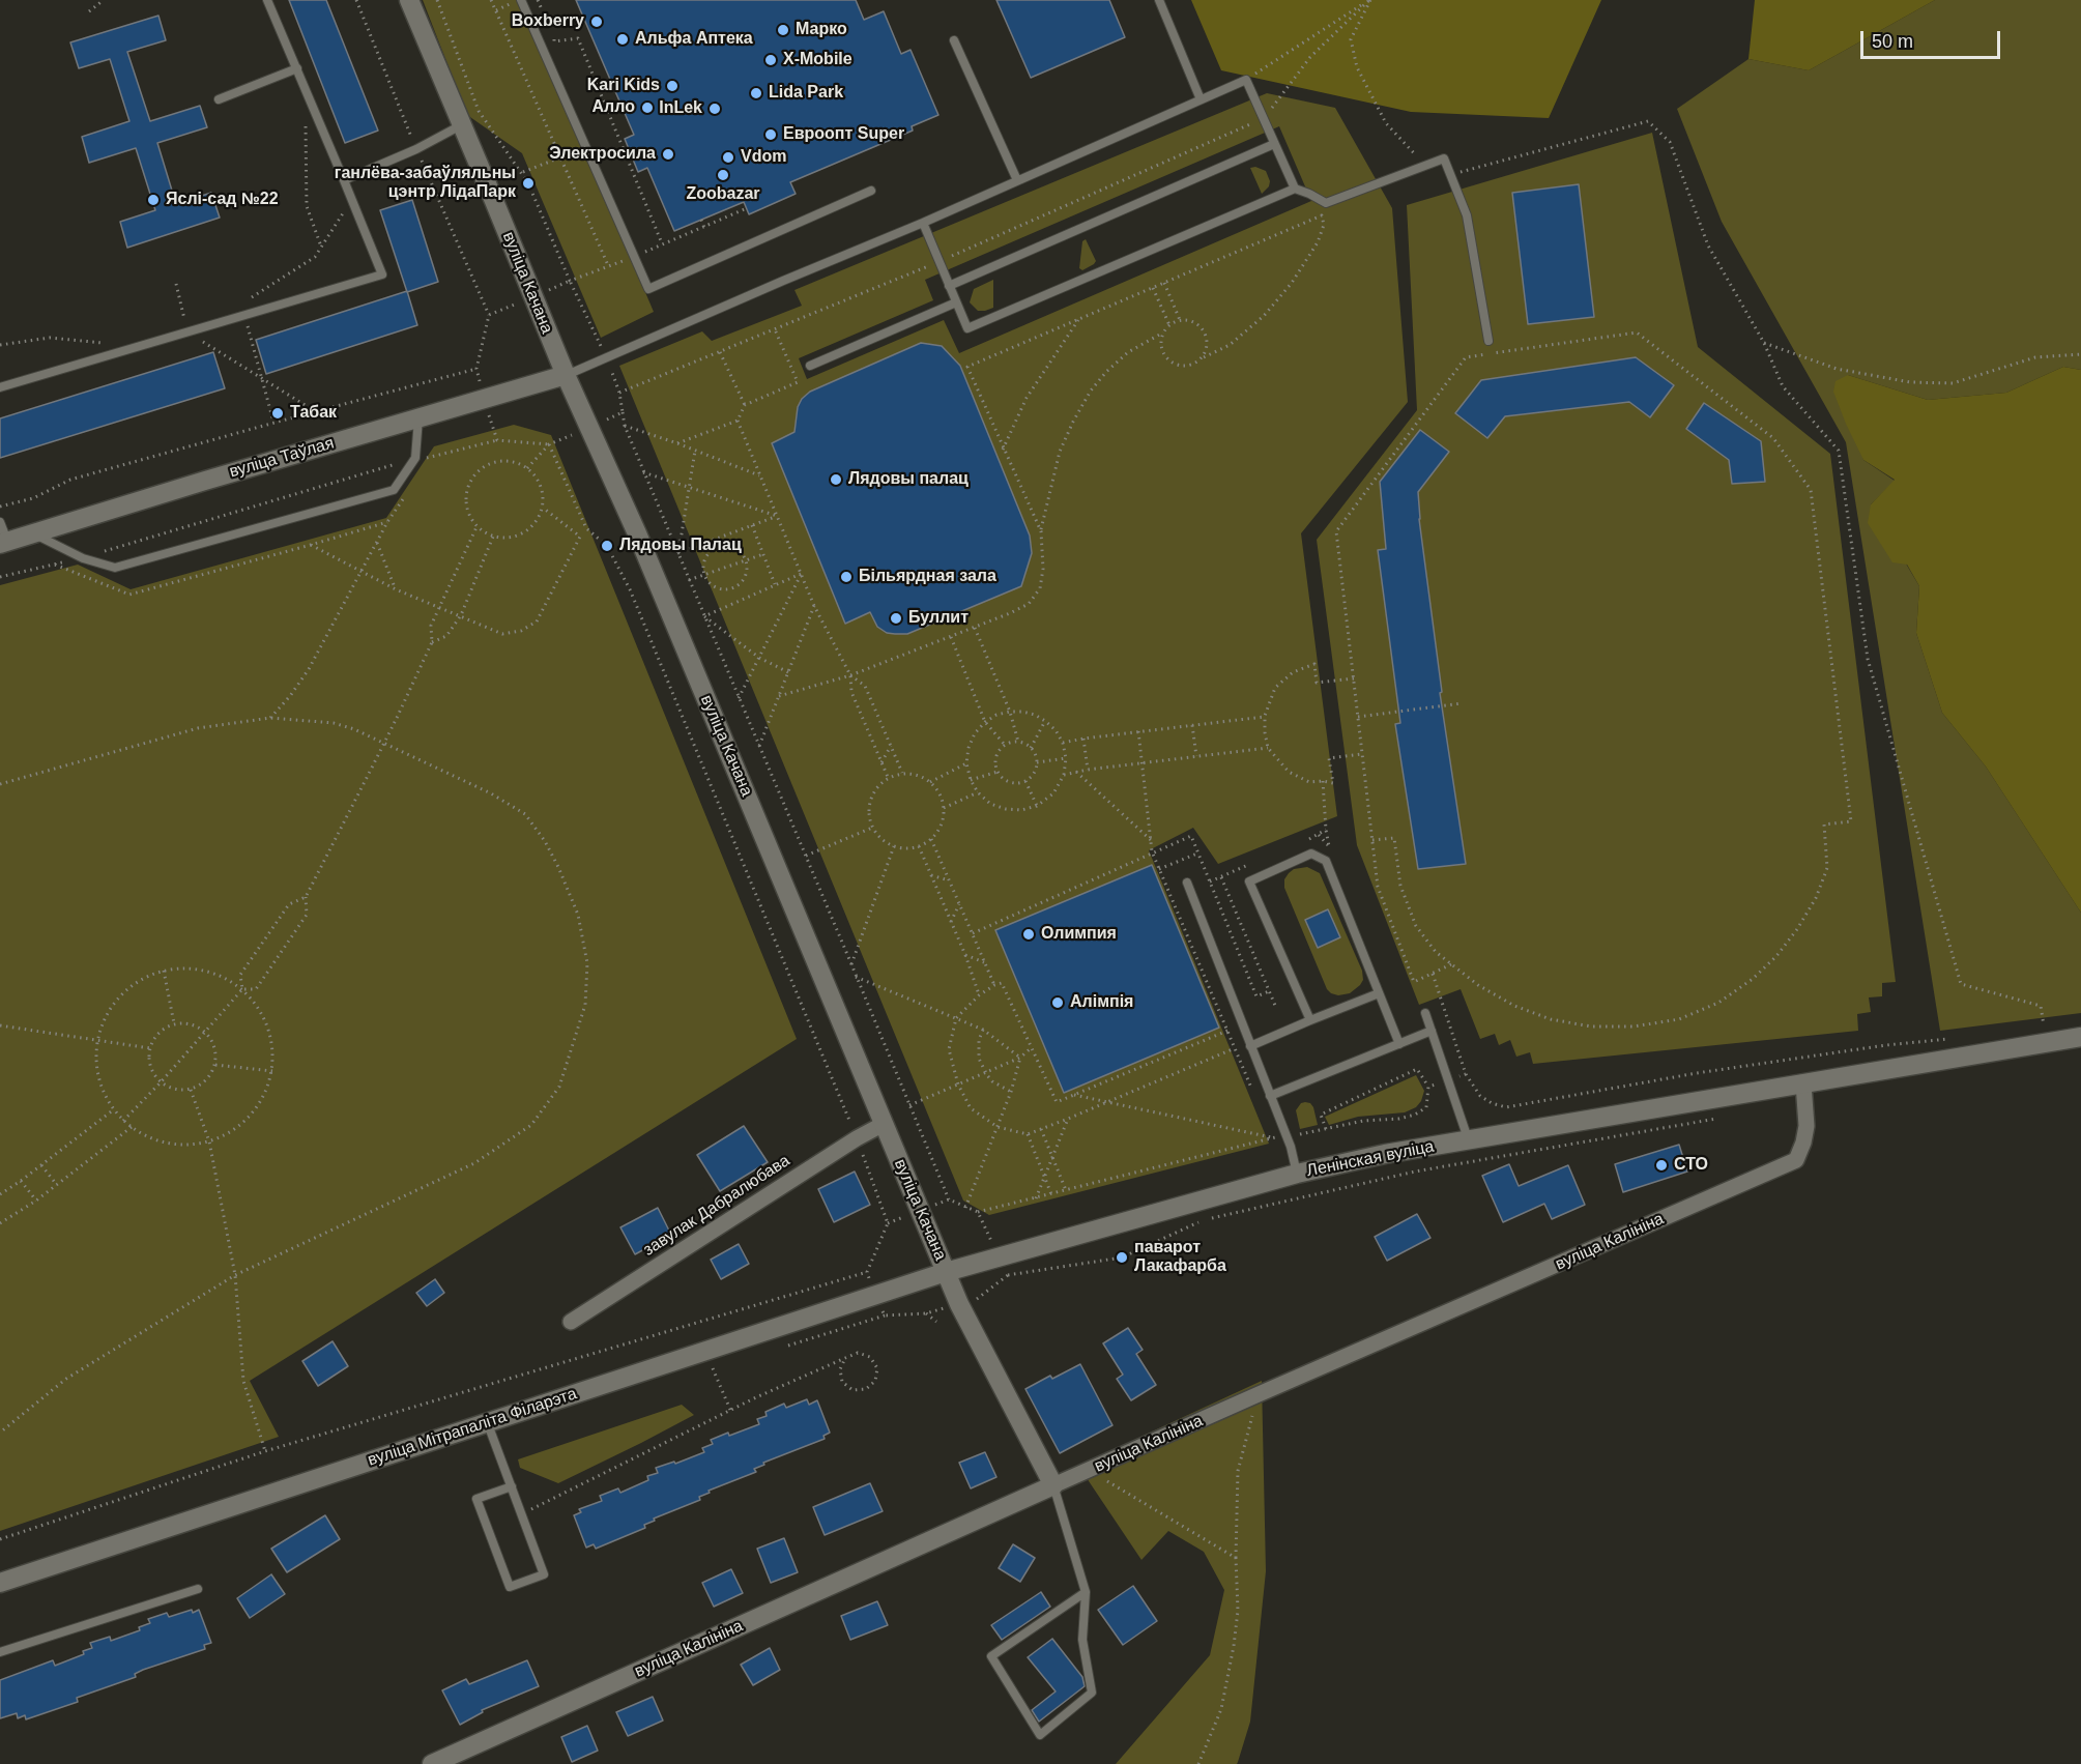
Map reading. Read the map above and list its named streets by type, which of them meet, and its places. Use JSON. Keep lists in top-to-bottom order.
{
  "streets": {
    "main road": [
      "вуліца Качана",
      "вуліца Таўлая",
      "Ленінская вуліца",
      "вуліца Калініна",
      "вуліца Мітрапаліта Філарэта"
    ],
    "street": ["завулак Дабралюбава"]
  },
  "crossings": [
    ["вуліца Качана", "вуліца Таўлая"],
    ["вуліца Качана", "Ленінская вуліца"],
    ["вуліца Качана", "завулак Дабралюбава"],
    ["вуліца Качана", "вуліца Калініна"],
    ["вуліца Качана", "вуліца Мітрапаліта Філарэта"],
    ["Ленінская вуліца", "вуліца Калініна"],
    ["Ленінская вуліца", "вуліца Мітрапаліта Філарэта"]
  ],
  "places": [
    "Boxberry",
    "Марко",
    "Альфа Аптека",
    "X-Mobile",
    "Kari Kids",
    "Lida Park",
    "Алло",
    "InLek",
    "Евроопт Super",
    "Электросила",
    "Vdom",
    "Zoobazar",
    "ганлёва-забаўляльны цэнтр ЛідаПарк",
    "Яслі-сад №22",
    "Табак",
    "Лядовы палац",
    "Лядовы Палац",
    "Більярдная зала",
    "Буллит",
    "Олимпия",
    "Алімпія",
    "СТО",
    "паварот Лакафарба"
  ],
  "scale_bar": "50 m"
}
